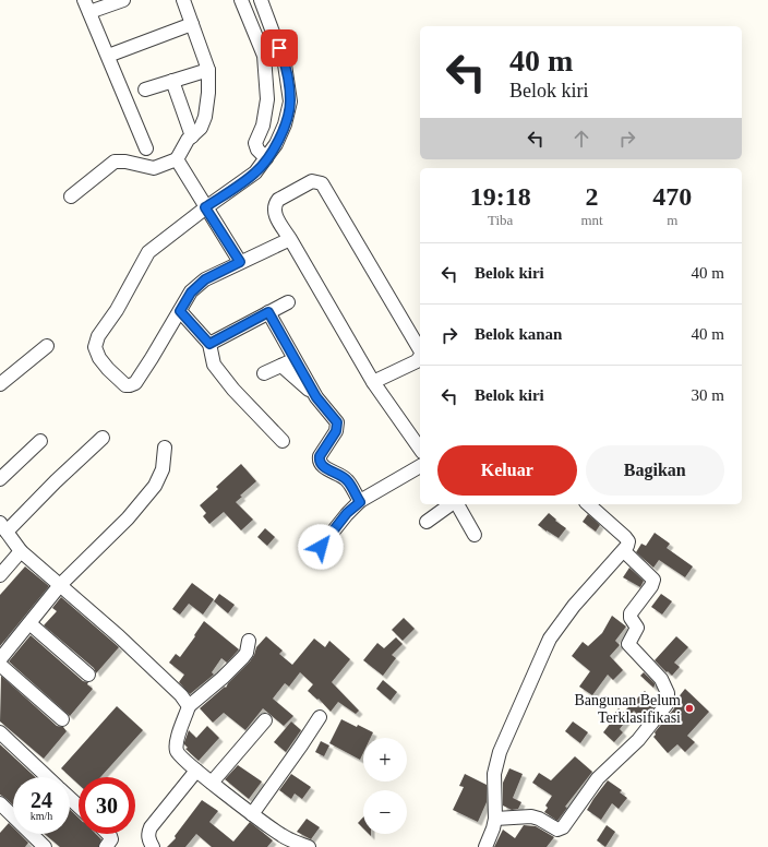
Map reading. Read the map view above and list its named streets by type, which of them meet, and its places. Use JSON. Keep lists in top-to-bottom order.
{
  "places": ["Bangunan Belum Terklasifikasi"],
  "page": {
    "turn": ["40 m", "Belok kiri"],
    "eta": [
      "19:18",
      "Tiba",
      "2",
      "mnt",
      "470",
      "m"
    ],
    "list": [
      {
        "name": "Belok kiri",
        "value": "40 m"
      },
      {
        "name": "Belok kanan",
        "value": "40 m"
      },
      {
        "name": "Belok kiri",
        "value": "30 m"
      }
    ],
    "buttons": ["Keluar", "Bagikan"],
    "map_buttons": ["+", "−"],
    "speed": "24 km/h",
    "limit": "30"
  }
}
